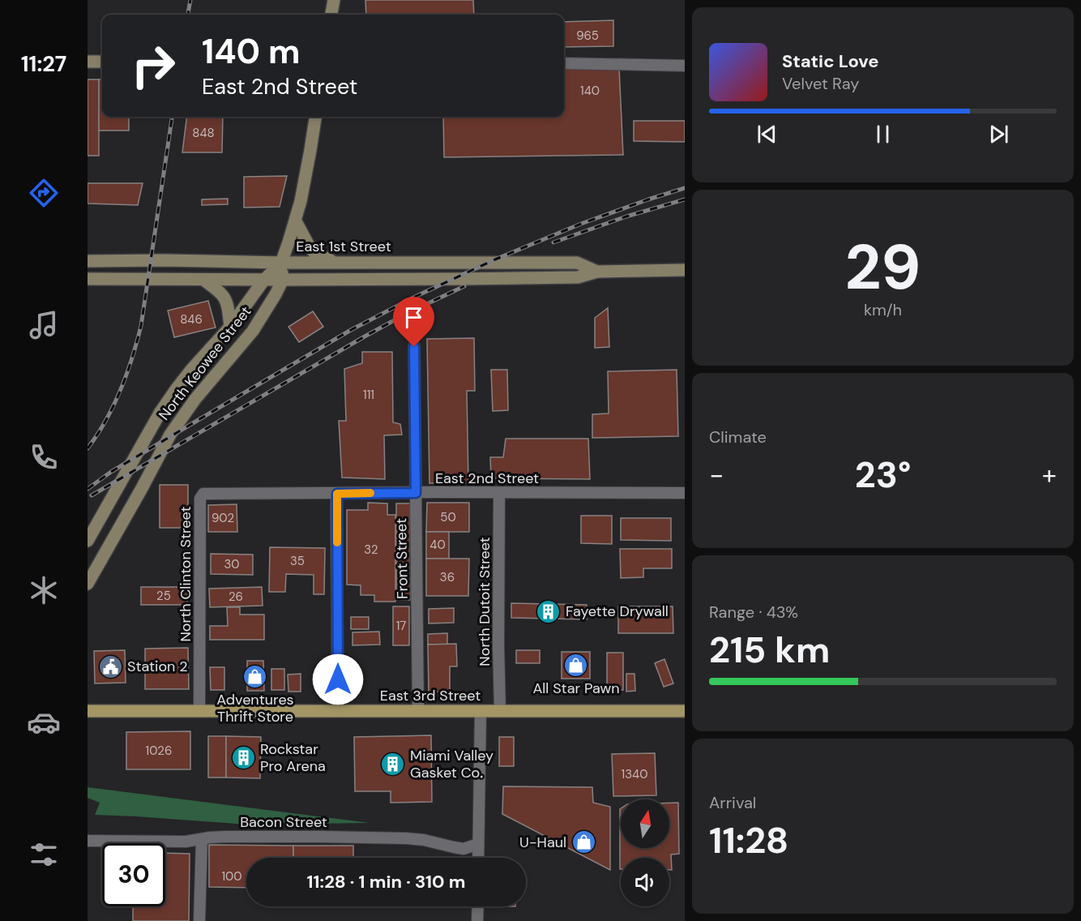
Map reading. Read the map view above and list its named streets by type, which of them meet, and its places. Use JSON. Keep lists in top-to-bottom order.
{
  "streets": {
    "main road": ["East 1st Street", "North Keowee Street", "East 3rd Street"],
    "street": [
      "East 2nd Street",
      "Front Street",
      "North Clinton Street",
      "North Dutoit Street",
      "Bacon Street"
    ]
  },
  "crossings": [
    ["East 1st Street", "North Keowee Street"],
    ["East 2nd Street", "Front Street"],
    ["East 2nd Street", "North Clinton Street"],
    ["East 2nd Street", "North Dutoit Street"],
    ["Front Street", "East 3rd Street"],
    ["North Clinton Street", "East 3rd Street"],
    ["North Dutoit Street", "East 3rd Street"]
  ],
  "places": {
    "building": ["Fayette Drywall", "Rockstar Pro Arena", "Miami Valley Gasket Co."],
    "shop": ["All Star Pawn", "Adventures Thrift Store", "U-Haul"],
    "public building": ["Station 2"]
  },
  "house_numbers": [
    "965",
    "140",
    "848",
    "846",
    "111",
    "50",
    "902",
    "40",
    "32",
    "35",
    "30",
    "36",
    "25",
    "26",
    "17",
    "1026",
    "1340",
    "100"
  ],
  "north": "top",
  "page": {
    "tabs": "11:27",
    "turn": ["140 m", "East 2nd Street"],
    "song": ["Static Love", "Velvet Ray"],
    "tile": [
      ["29", "km/h"],
      "Climate",
      ["Range · 43%", "215 km"],
      ["Arrival", "11:28"]
    ],
    "heat": ["−", "23°", "+"],
    "limit": "30",
    "trip": "11:28 · 1 min · 310 m"
  }
}
